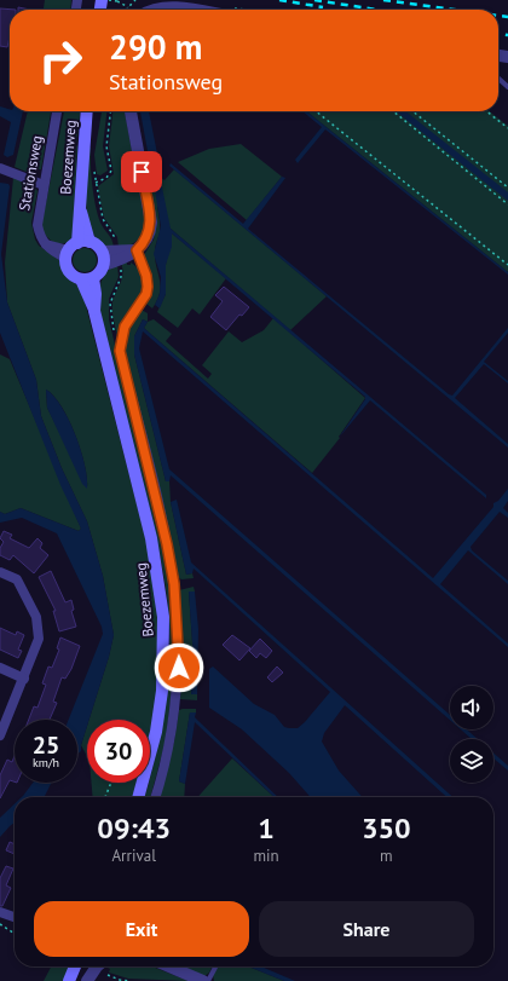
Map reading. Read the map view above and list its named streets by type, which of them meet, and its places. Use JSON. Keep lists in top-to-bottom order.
{
  "streets": {
    "main road": ["Boezemweg"],
    "street": ["Stationsweg"]
  },
  "crossings": [
    ["Boezemweg", "Stationsweg"]
  ],
  "page": {
    "turn": ["290 m", "Stationsweg"],
    "speed": "25 km/h",
    "limit": "30",
    "eta": [
      "09:43",
      "Arrival",
      "1",
      "min",
      "350",
      "m"
    ],
    "buttons": ["Exit", "Share"]
  }
}
